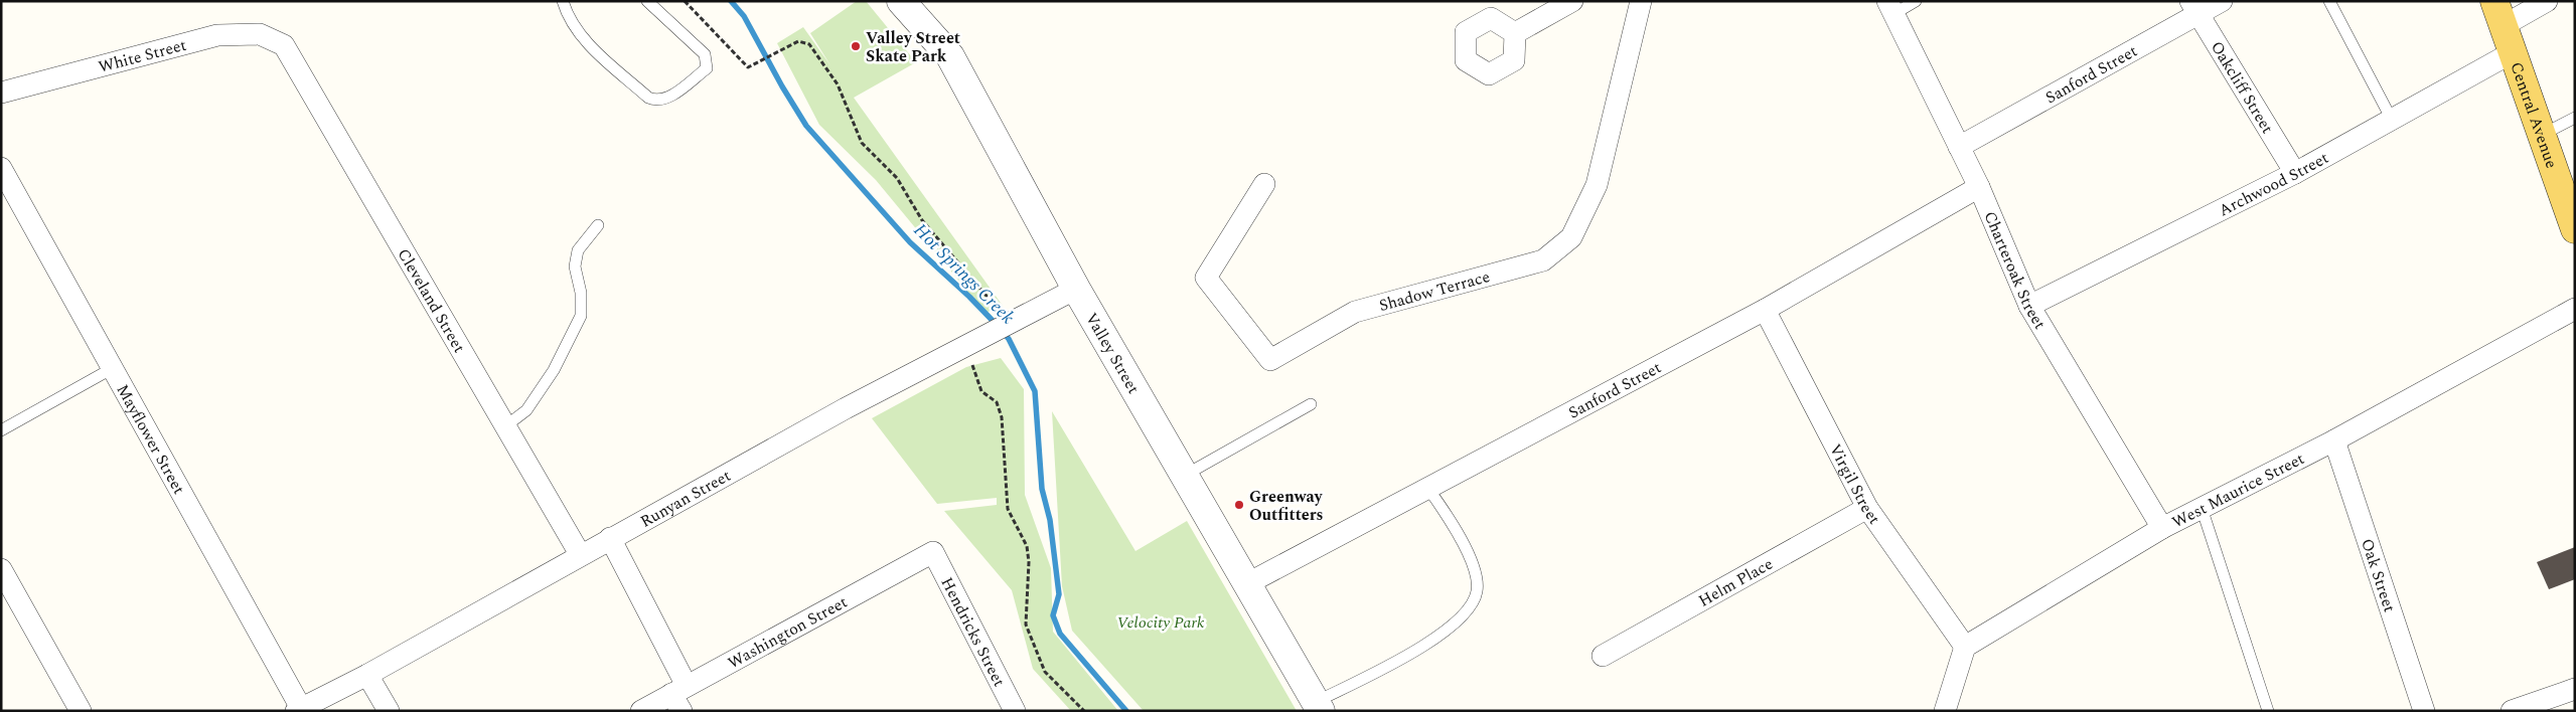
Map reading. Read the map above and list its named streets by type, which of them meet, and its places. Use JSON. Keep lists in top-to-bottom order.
{
  "streets": {
    "main road": ["Central Avenue"],
    "street": [
      "White Street",
      "Sanford Street",
      "Oakcliff Street",
      "Archwood Street",
      "Charteroak Street",
      "Shadow Terrace",
      "Cleveland Street",
      "Valley Street",
      "Mayflower Street",
      "Virgil Street",
      "West Maurice Street",
      "Runyan Street",
      "Oak Street",
      "Helm Place",
      "Washington Street",
      "Hendricks Street"
    ]
  },
  "crossings": [
    ["White Street", "Cleveland Street"],
    ["Sanford Street", "Oakcliff Street"],
    ["Sanford Street", "Charteroak Street"],
    ["Sanford Street", "Valley Street"],
    ["Sanford Street", "Virgil Street"],
    ["Oakcliff Street", "Archwood Street"],
    ["Central Avenue", "Archwood Street"],
    ["Archwood Street", "Charteroak Street"],
    ["Charteroak Street", "West Maurice Street"],
    ["Cleveland Street", "Runyan Street"],
    ["Valley Street", "Runyan Street"],
    ["Mayflower Street", "Runyan Street"],
    ["Virgil Street", "West Maurice Street"],
    ["Virgil Street", "Helm Place"],
    ["West Maurice Street", "Oak Street"],
    ["Washington Street", "Hendricks Street"]
  ],
  "water": ["Hot Springs Creek"],
  "parks": ["Velocity Park"],
  "places": ["Valley Street Skate Park", "Greenway Outfitters"]
}
